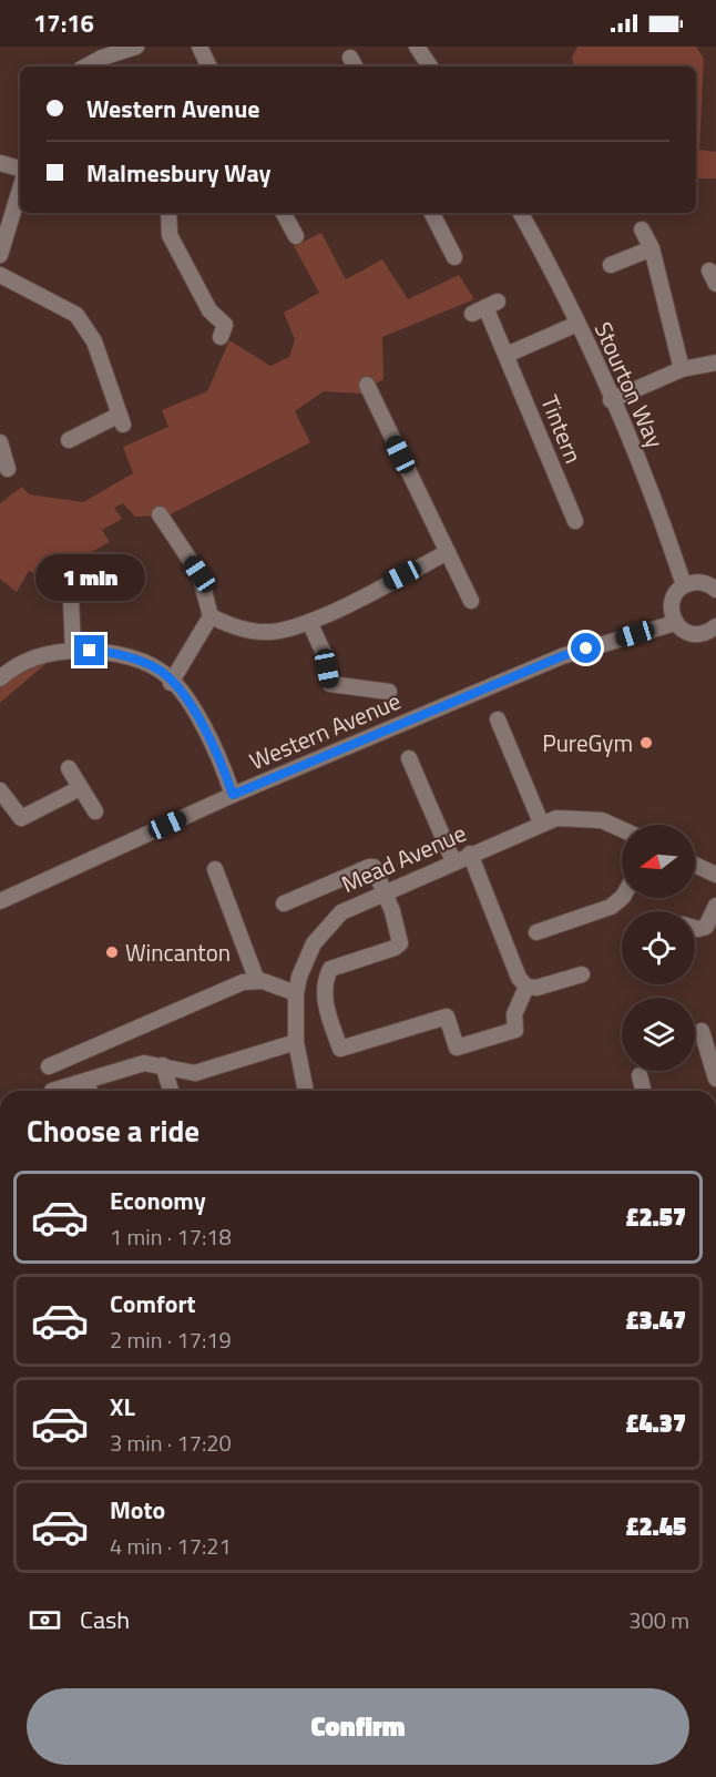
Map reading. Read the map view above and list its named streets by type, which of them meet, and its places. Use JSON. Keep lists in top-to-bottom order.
{
  "streets": {
    "street": [
      "Stourton Way",
      "Tintern",
      "Western Avenue",
      "Mead Avenue"
    ]
  },
  "places": ["PureGym", "Wincanton"],
  "north": "left",
  "page": {
    "status": "17:16",
    "banner": ["Western Avenue", "Malmesbury Way"],
    "bubble": "1 min",
    "heading": "Choose a ride",
    "list": [
      {
        "name": "Economy",
        "note": "1 min · 17:18",
        "value": "£2.57"
      },
      {
        "name": "Comfort",
        "note": "2 min · 17:19",
        "value": "£3.47"
      },
      {
        "name": "XL",
        "note": "3 min · 17:20",
        "value": "£4.37"
      },
      {
        "name": "Moto",
        "note": "4 min · 17:21",
        "value": "£2.45"
      }
    ],
    "pay": ["Cash", "300 m"],
    "buttons": "Confirm"
  }
}
